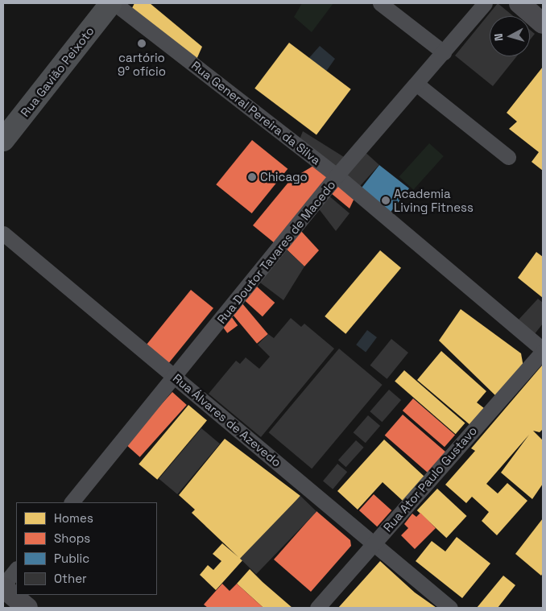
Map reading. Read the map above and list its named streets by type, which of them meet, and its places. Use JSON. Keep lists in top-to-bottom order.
{
  "streets": {
    "main road": ["Rua Gavião Peixoto"],
    "street": [
      "Rua General Pereira da Silva",
      "Rua Doutor Tavares de Macedo",
      "Rua Álvares de Azevedo",
      "Rua Ator Paulo Gustavo"
    ]
  },
  "crossings": [
    ["Rua Gavião Peixoto", "Rua General Pereira da Silva"],
    ["Rua General Pereira da Silva", "Rua Doutor Tavares de Macedo"],
    ["Rua General Pereira da Silva", "Rua Ator Paulo Gustavo"],
    ["Rua Doutor Tavares de Macedo", "Rua Álvares de Azevedo"],
    ["Rua Álvares de Azevedo", "Rua Ator Paulo Gustavo"]
  ],
  "places": ["cartório 9° ofício", "Chicago", "Academia Living Fitness"],
  "legend": [
    "Homes",
    "Shops",
    "Public",
    "Other"
  ],
  "north": "left"
}
